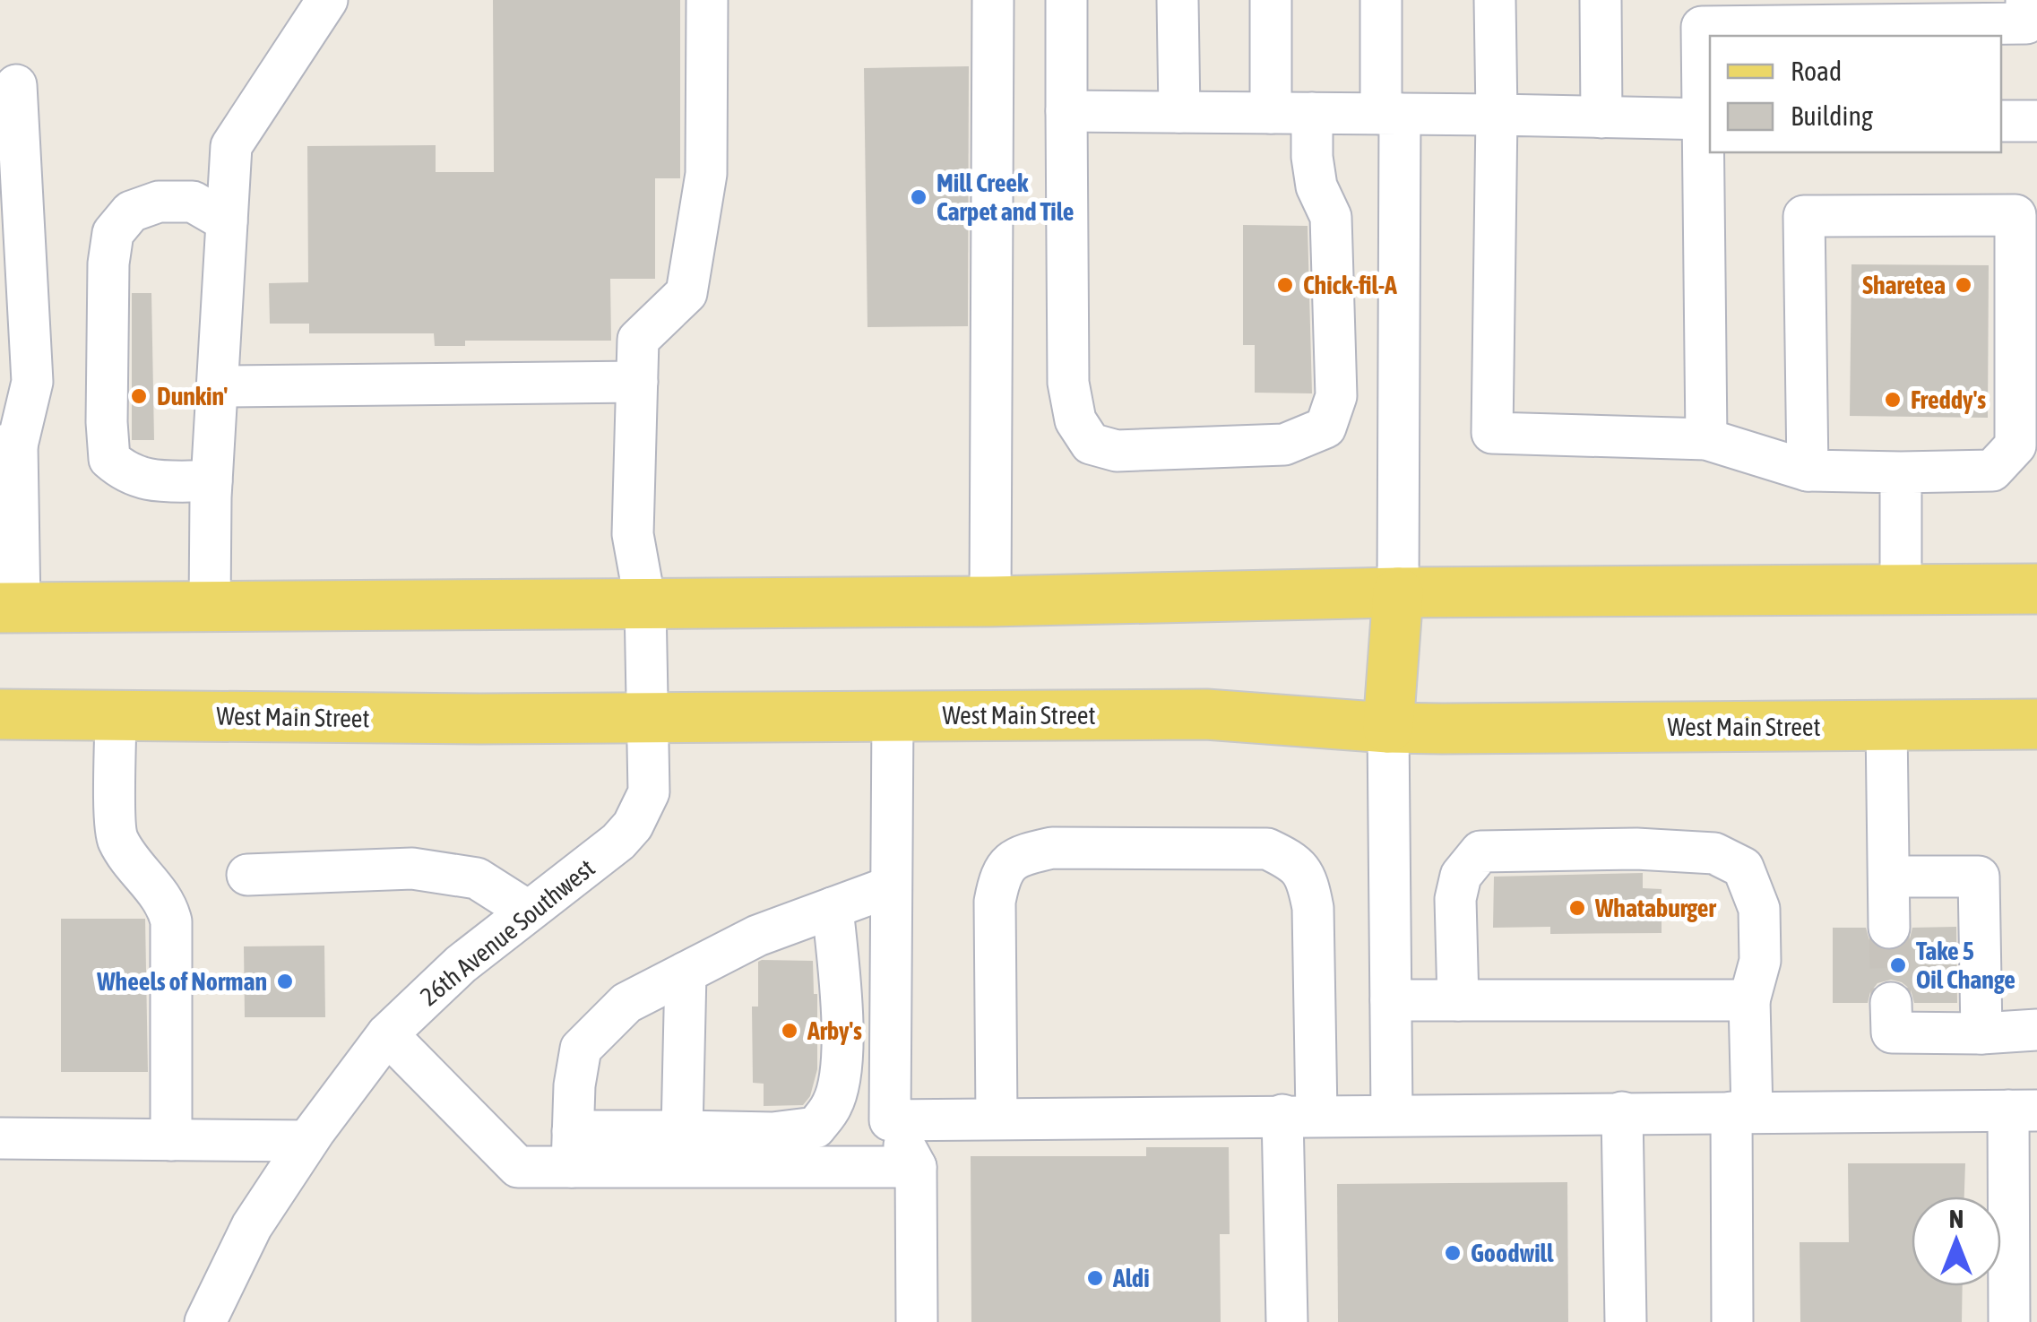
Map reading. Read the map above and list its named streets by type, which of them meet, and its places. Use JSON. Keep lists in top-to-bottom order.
{
  "streets": {
    "main road": ["West Main Street"],
    "street": ["26th Avenue Southwest"]
  },
  "crossings": [
    ["West Main Street", "26th Avenue Southwest"]
  ],
  "places": [
    "Mill Creek Carpet and Tile",
    "Chick-fil-A",
    "Sharetea",
    "Dunkin'",
    "Freddy's",
    "Whataburger",
    "Take 5 Oil Change",
    "Wheels of Norman",
    "Arby's",
    "Goodwill",
    "Aldi"
  ],
  "legend": ["Road", "Building"],
  "north": "top"
}
